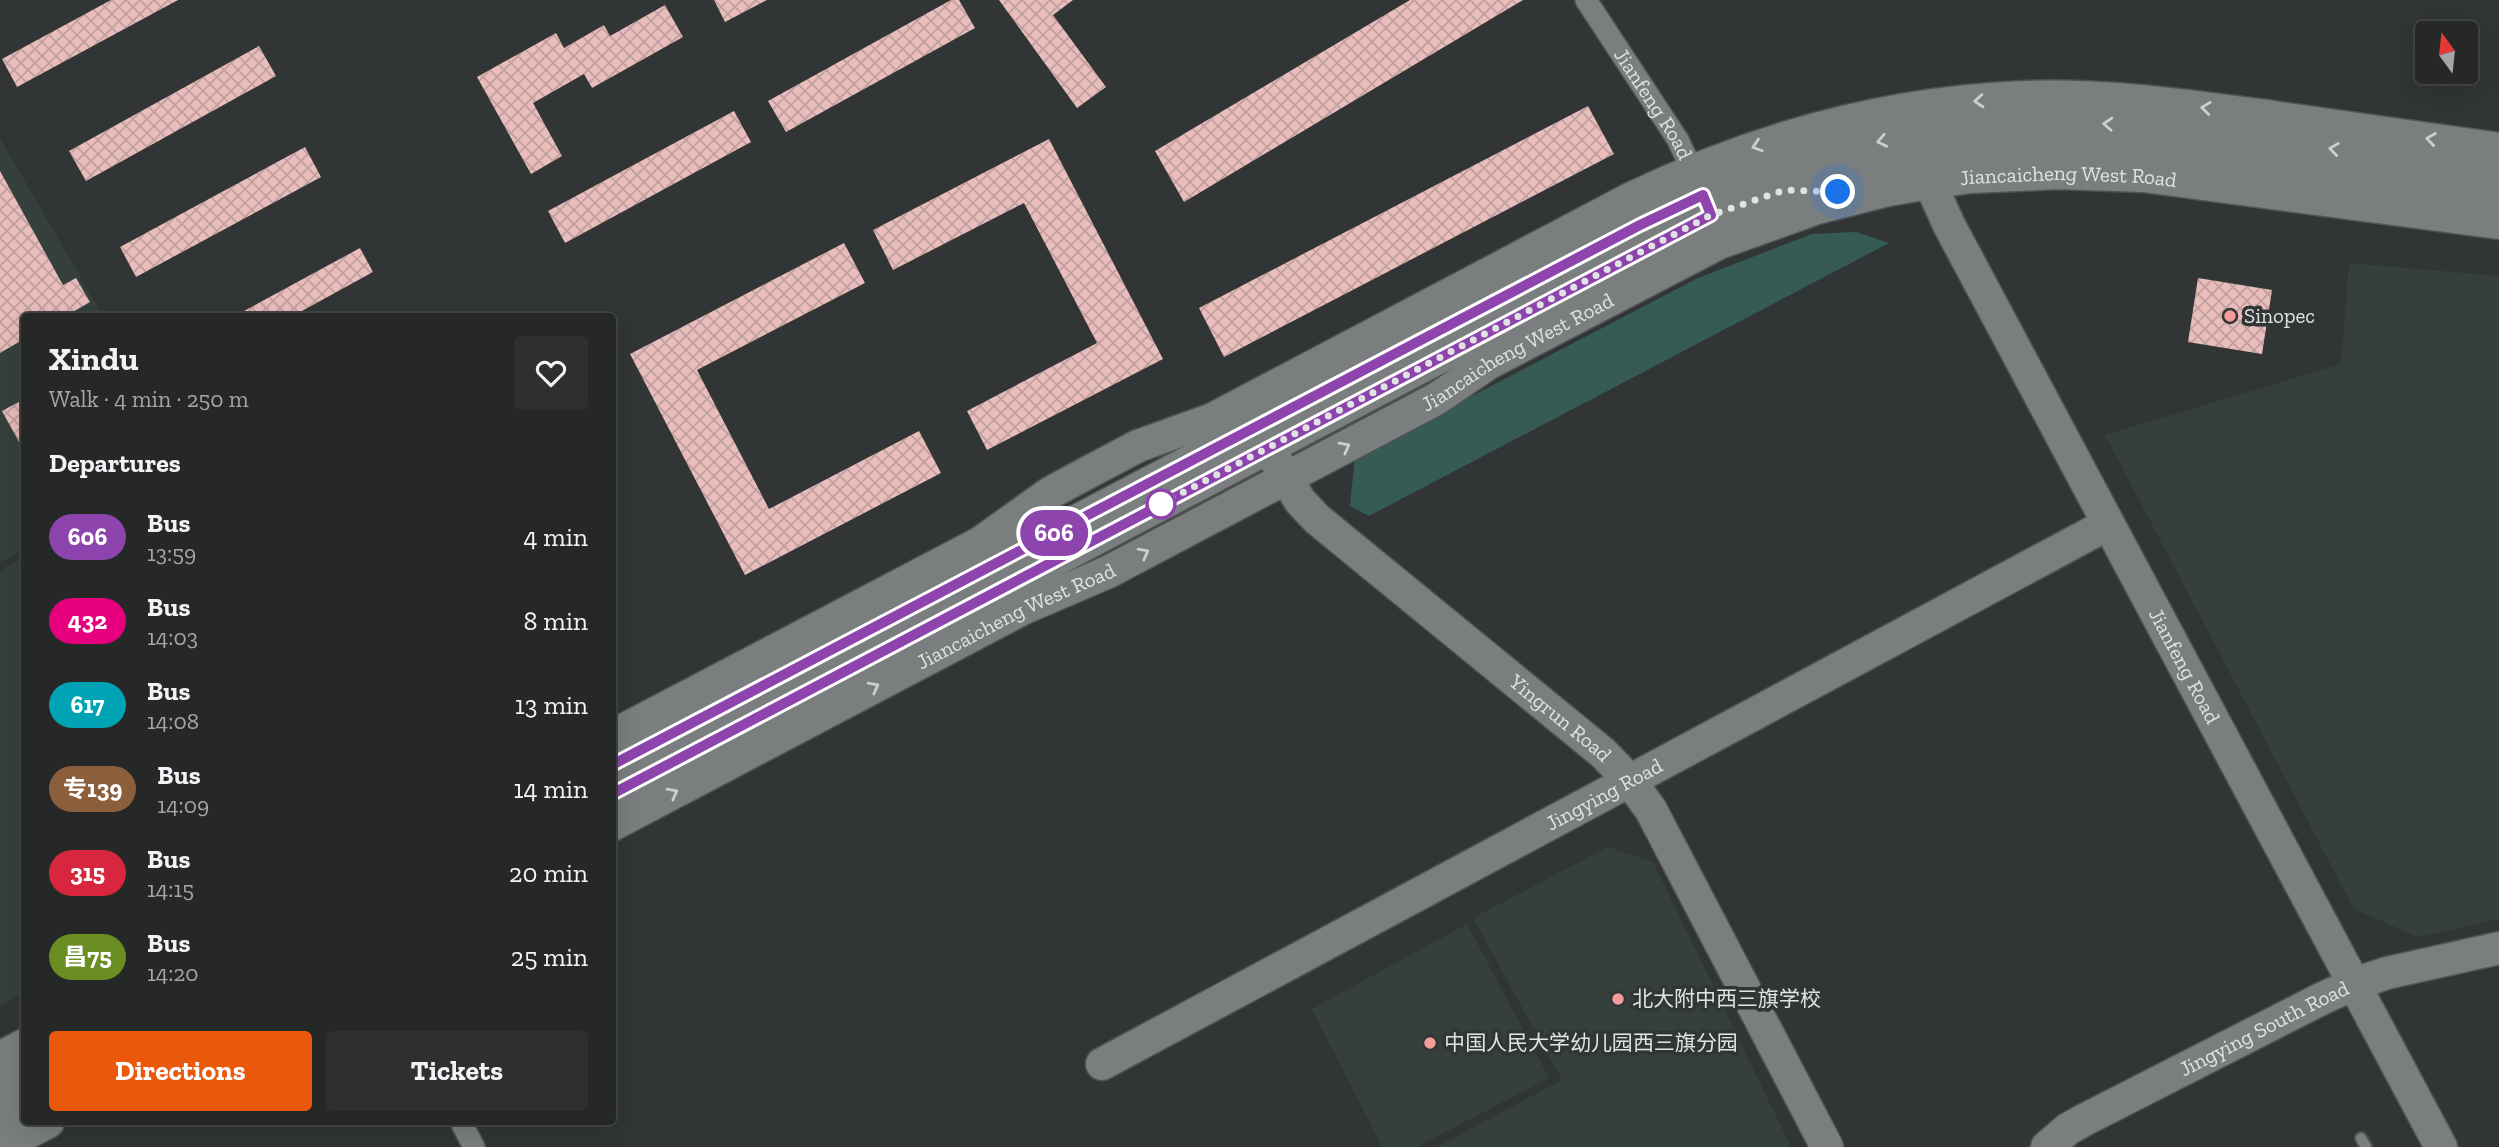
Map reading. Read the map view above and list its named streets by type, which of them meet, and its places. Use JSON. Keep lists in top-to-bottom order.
{
  "streets": {
    "street": [
      "Jianfeng Road",
      "Jiancaicheng West Road",
      "Yingrun Road",
      "Jingying Road",
      "Jingying South Road"
    ]
  },
  "crossings": [
    ["Jianfeng Road", "Jiancaicheng West Road"],
    ["Jianfeng Road", "Jingying Road"],
    ["Jianfeng Road", "Jingying South Road"],
    ["Jiancaicheng West Road", "Yingrun Road"],
    ["Yingrun Road", "Jingying Road"]
  ],
  "places": ["Sinopec", "北大附中西三旗学校", "中国人民大学幼儿园西三旗分园"],
  "lines": ["bus line 606"],
  "north": "top",
  "page": {
    "on_map": "606",
    "heading": [
      ["Xindu", "Walk · 4 min · 250 m"],
      "Departures"
    ],
    "list": [
      {
        "mark": "606",
        "name": "Bus",
        "note": "13:59",
        "value": "4 min"
      },
      {
        "mark": "432",
        "name": "Bus",
        "note": "14:03",
        "value": "8 min"
      },
      {
        "mark": "617",
        "name": "Bus",
        "note": "14:08",
        "value": "13 min"
      },
      {
        "mark": "专139",
        "name": "Bus",
        "note": "14:09",
        "value": "14 min"
      },
      {
        "mark": "315",
        "name": "Bus",
        "note": "14:15",
        "value": "20 min"
      },
      {
        "mark": "昌75",
        "name": "Bus",
        "note": "14:20",
        "value": "25 min"
      }
    ],
    "buttons": ["Directions", "Tickets"]
  }
}
